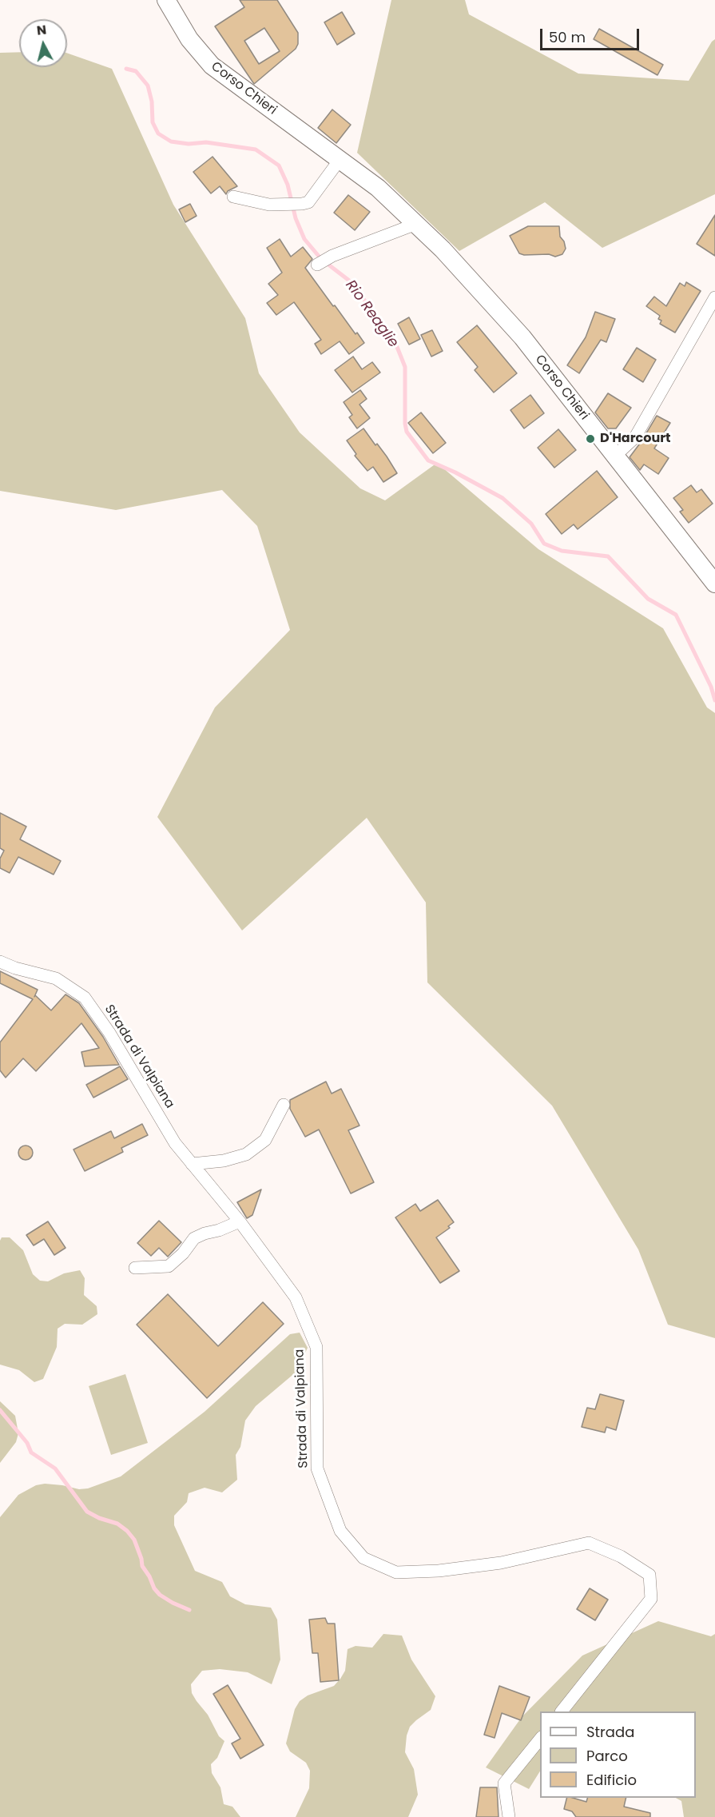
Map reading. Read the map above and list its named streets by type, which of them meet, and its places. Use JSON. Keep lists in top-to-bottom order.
{
  "streets": {
    "main road": ["Corso Chieri"],
    "street": ["Strada di Valpiana"]
  },
  "water": ["Rio Reaglie"],
  "places": ["D'Harcourt"],
  "legend": ["Strada", "Parco", "Edificio"],
  "scale_bar": "50 m",
  "north": "top"
}
